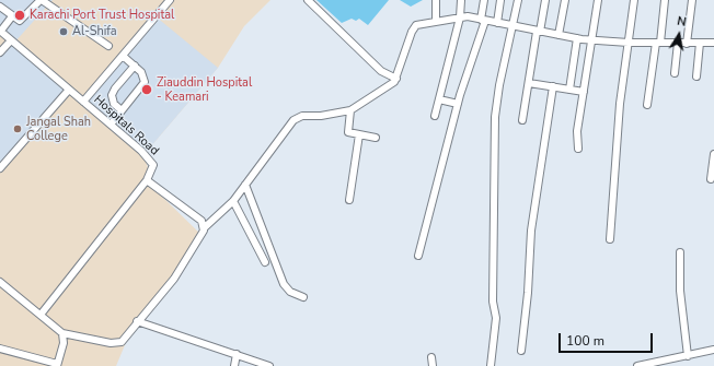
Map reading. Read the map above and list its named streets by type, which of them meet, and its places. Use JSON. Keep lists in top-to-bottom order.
{
  "streets": {
    "street": ["Hospitals Road"]
  },
  "places": [
    "Karachi Port Trust Hospital",
    "Al-Shifa",
    "Ziauddin Hospital - Keamari",
    "Jangal Shah College"
  ],
  "scale_bar": "100 m",
  "north": "top"
}
